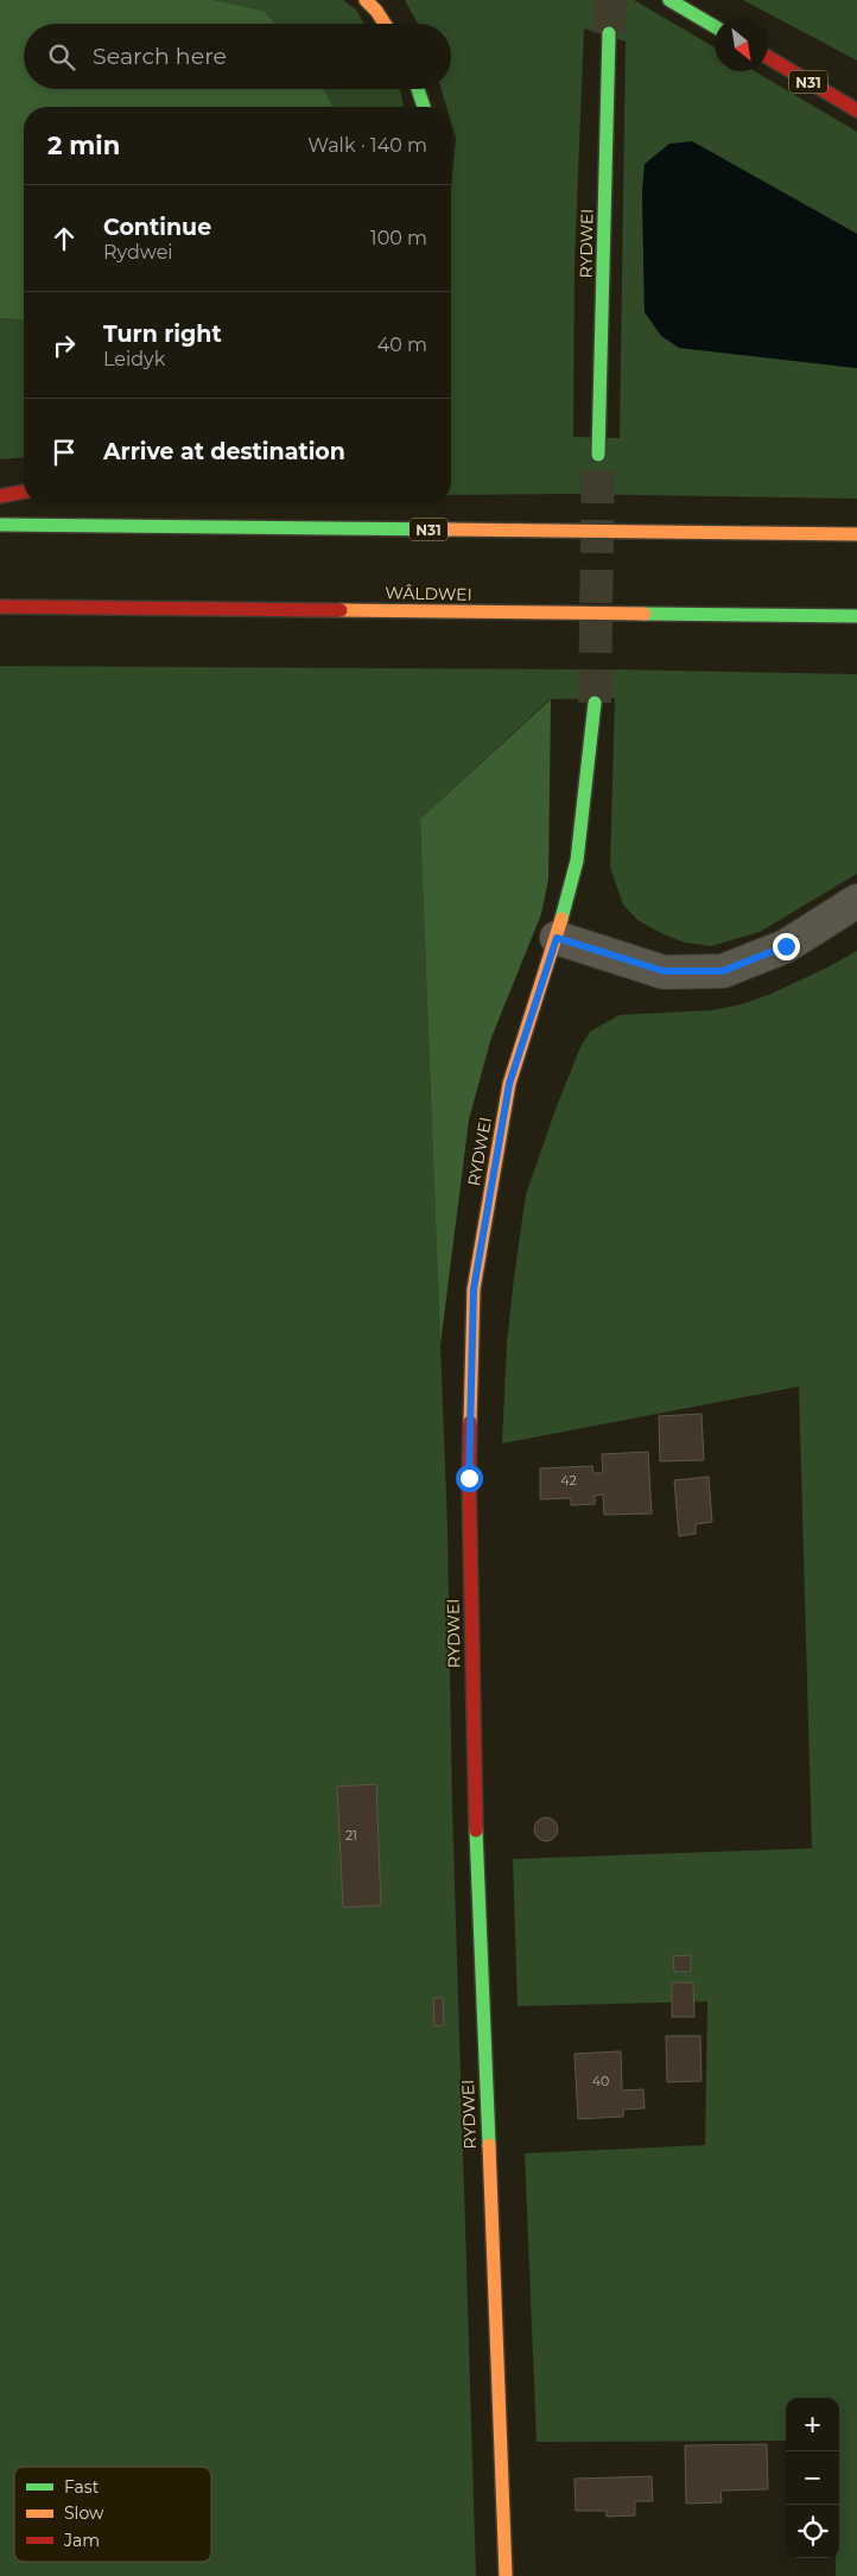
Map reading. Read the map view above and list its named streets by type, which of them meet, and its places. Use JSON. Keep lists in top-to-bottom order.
{
  "streets": {
    "main road": ["N31", "RYDWEI", "WÂLDWEI"]
  },
  "house_numbers": ["42", "21", "40"],
  "legend": ["Fast", "Slow", "Jam"],
  "north": "bottom right",
  "page": {
    "search": "Search here",
    "heading": ["2 min", "Walk · 140 m"],
    "list": [
      ["Continue", "Rydwei", "100 m"],
      ["Turn right", "Leidyk", "40 m"],
      "Arrive at destination"
    ],
    "map_buttons": ["+", "−"]
  }
}
